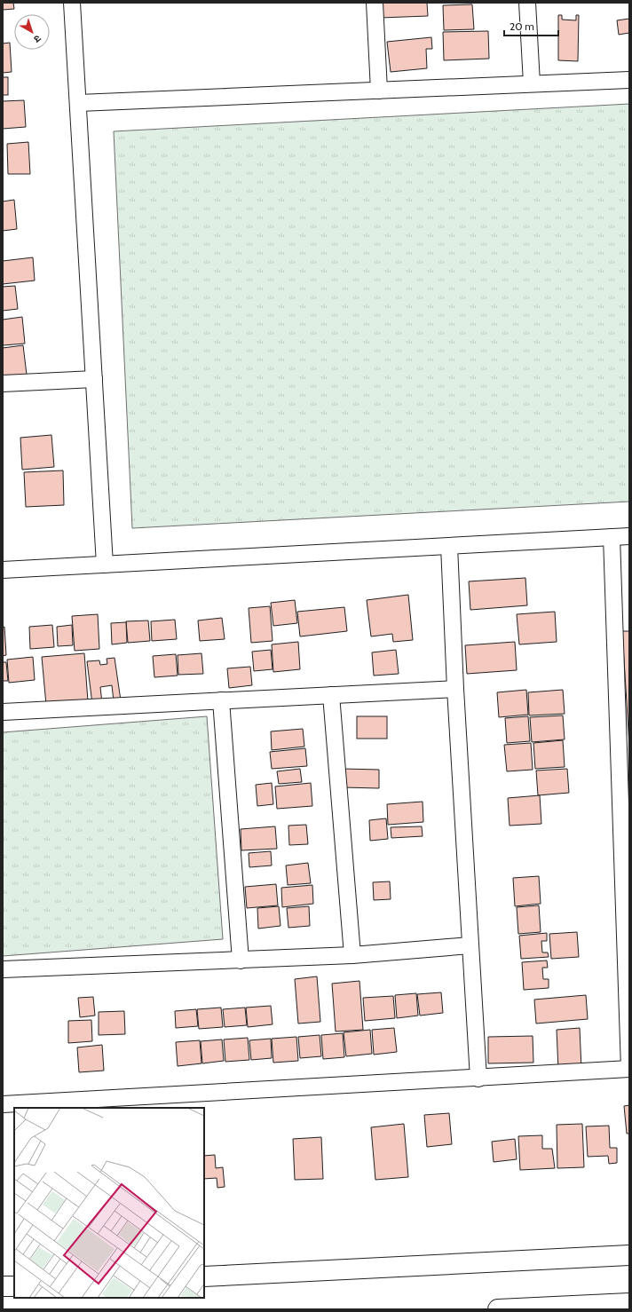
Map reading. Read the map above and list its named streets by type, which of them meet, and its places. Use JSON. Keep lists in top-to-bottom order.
{
  "scale_bar": "20 m",
  "north": "bottom right"
}
